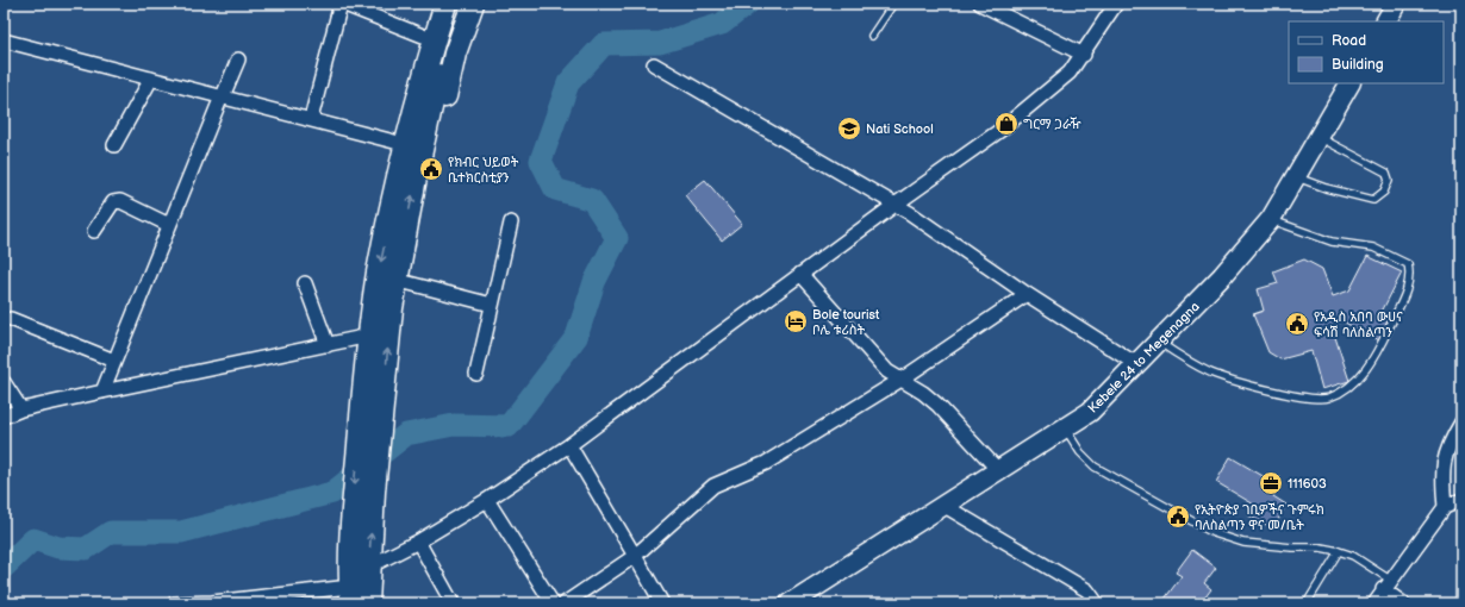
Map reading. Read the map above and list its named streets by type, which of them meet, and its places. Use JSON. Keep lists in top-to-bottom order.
{
  "streets": {
    "main road": ["Kebele 24 to Megenagna"]
  },
  "places": {
    "shop": ["ግርማ ጋራዥ"],
    "school or university": ["Nati School"],
    "public building": ["የክብር ህይወት ቤተክርስቲያን", "የአዲስ አበባ ውሀና ፍሳሽ ባለስልጣን", "የኢትዮጵያ ገቢዎችና ጉምሩክ ባለስልጣን ዋና መ/ቤት"],
    "hotel": ["Bole tourist ቦሌ ቱሪስት"],
    "office": ["111603"]
  },
  "legend": ["Road", "Building"]
}
